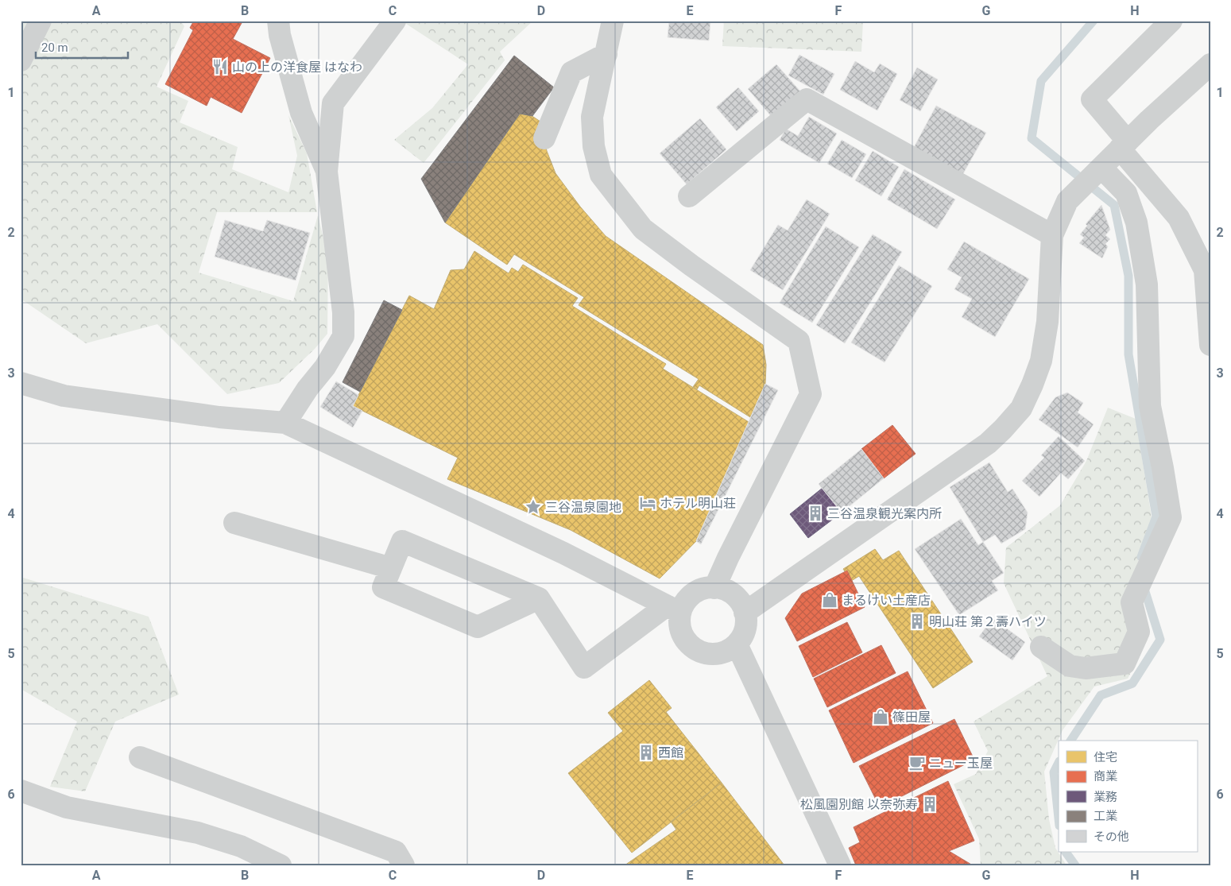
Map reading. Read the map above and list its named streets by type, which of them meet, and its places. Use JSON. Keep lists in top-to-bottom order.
{
  "places": {
    "restaurant": ["山の上の洋食屋 はなわ"],
    "hotel": ["ホテル明山荘"],
    "place": ["三谷温泉園地"],
    "building": [
      "三谷温泉観光案内所",
      "明山荘 第２壽ハイツ",
      "西館",
      "松風園別館 以奈弥寿"
    ],
    "shop": ["まるけい土産店", "篠田屋"],
    "cafe": ["ニュー玉屋"]
  },
  "legend": [
    "住宅",
    "商業",
    "業務",
    "工業",
    "その他"
  ],
  "scale_bar": "20 m",
  "grid": {
    "columns": [
      "A",
      "B",
      "C",
      "D",
      "E",
      "F",
      "G",
      "H"
    ],
    "rows": [
      "1",
      "2",
      "3",
      "4",
      "5",
      "6"
    ]
  }
}
